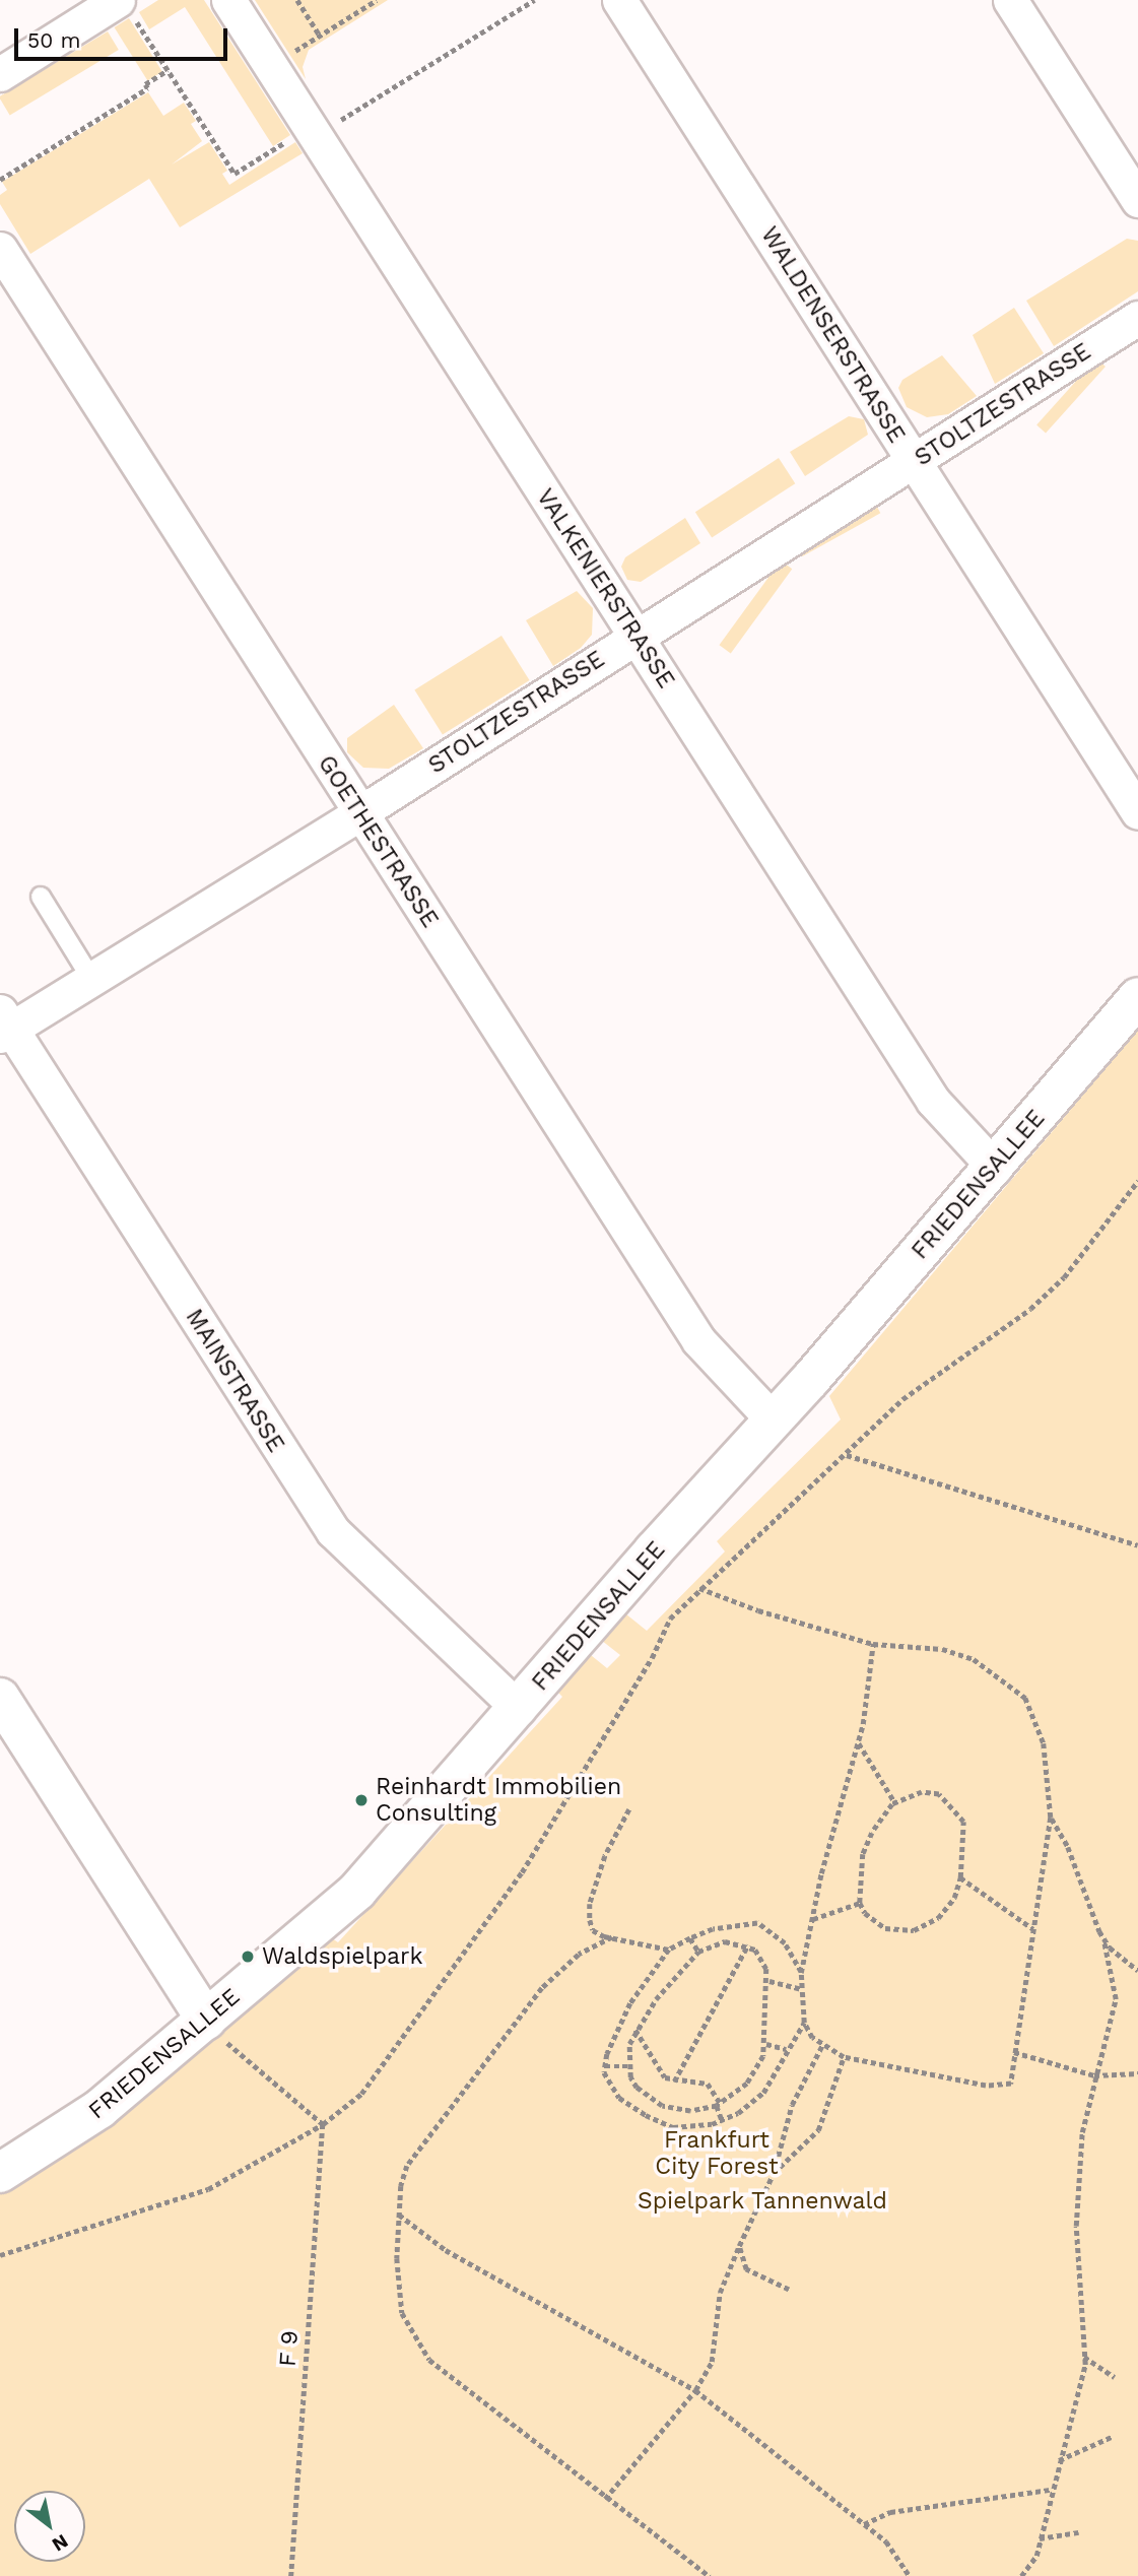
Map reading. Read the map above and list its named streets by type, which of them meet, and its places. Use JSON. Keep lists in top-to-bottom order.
{
  "streets": {
    "street": [
      "WALDENSERSTRASSE",
      "STOLTZESTRASSE",
      "VALKENIERSTRASSE",
      "GOETHESTRASSE",
      "FRIEDENSALLEE",
      "MAINSTRASSE"
    ],
    "path": ["F 9"]
  },
  "crossings": [
    ["WALDENSERSTRASSE", "STOLTZESTRASSE"],
    ["STOLTZESTRASSE", "VALKENIERSTRASSE"],
    ["STOLTZESTRASSE", "GOETHESTRASSE"],
    ["STOLTZESTRASSE", "MAINSTRASSE"],
    ["VALKENIERSTRASSE", "FRIEDENSALLEE"],
    ["GOETHESTRASSE", "FRIEDENSALLEE"],
    ["FRIEDENSALLEE", "MAINSTRASSE"]
  ],
  "parks": ["Frankfurt City Forest", "Spielpark Tannenwald"],
  "places": ["Reinhardt Immobilien Consulting", "Waldspielpark"],
  "scale_bar": "50 m",
  "north": "bottom right"
}
